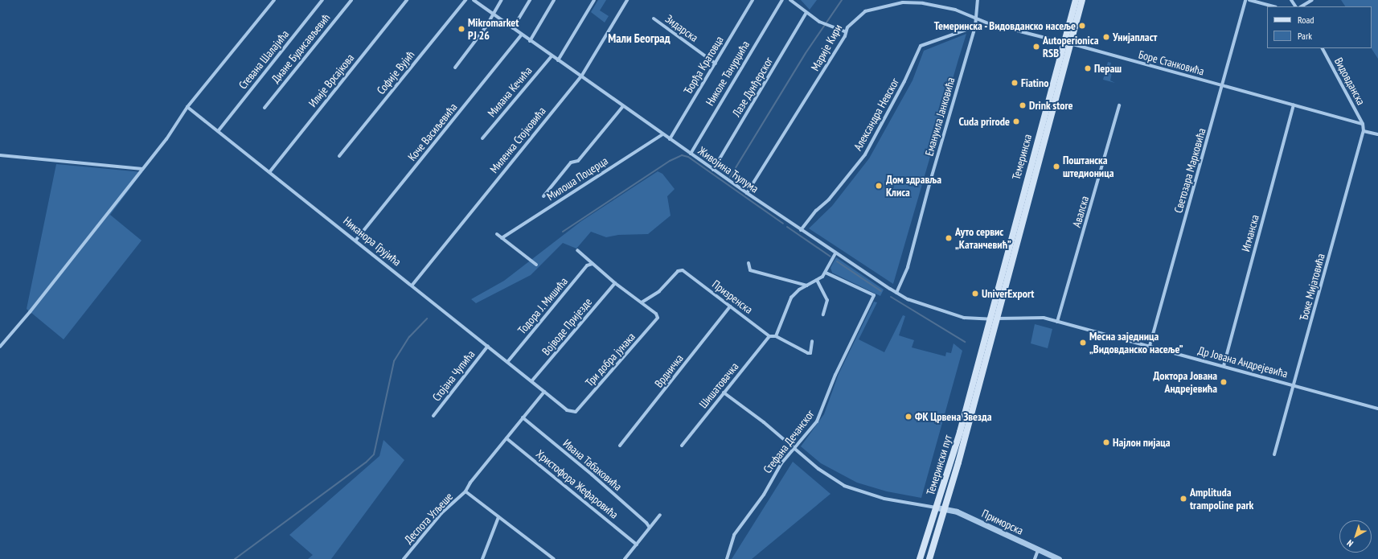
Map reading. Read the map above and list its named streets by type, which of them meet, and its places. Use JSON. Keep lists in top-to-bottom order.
{
  "streets": {
    "main road": ["Темеринска", "Темерински пут"],
    "street": [
      "Зидарска",
      "Марије Кири",
      "Диане Будисављевић",
      "Стевана Шалајића",
      "Боре Станковића",
      "Ђорђа Кратовца",
      "Софије Вујић",
      "Николе Танурџића",
      "Илије Врсајкова",
      "Видовданска",
      "Лазе Дунђерског",
      "Милана Кечића",
      "Александра Невског",
      "Емануила Јанковића",
      "Коче Васиљевића",
      "Миленка Стојковића",
      "Живојина Ћулума",
      "Светозара Марковића",
      "Милоша Поцерца",
      "Авалска",
      "Игманска",
      "Никанора Грујића",
      "Ђоке Мијатовића",
      "Призренска",
      "Тодора Ј. Мишића",
      "Војводе Пријезде",
      "Три добра јунака",
      "Др Јована Андрејевића",
      "Врдничка",
      "Стојана Чупића",
      "Шишатовачка",
      "Стефана Дечанског",
      "Ивана Табаковића",
      "Христофора Жефаровића",
      "Деспота Угљеше",
      "Приморска"
    ]
  },
  "crossings": [
    ["Зидарска", "Ђорђа Кратовца"],
    ["Марије Кири", "Боре Станковића"],
    ["Марије Кири", "Емануила Јанковића"],
    ["Марије Кири", "Живојина Ћулума"],
    ["Стевана Шалајића", "Никанора Грујића"],
    ["Боре Станковића", "Видовданска"],
    ["Боре Станковића", "Емануила Јанковића"],
    ["Боре Станковића", "Темеринска"],
    ["Боре Станковића", "Светозара Марковића"],
    ["Боре Станковића", "Игманска"],
    ["Боре Станковића", "Ђоке Мијатовића"],
    ["Ђорђа Кратовца", "Живојина Ћулума"],
    ["Николе Танурџића", "Живојина Ћулума"],
    ["Илије Врсајкова", "Никанора Грујића"],
    ["Видовданска", "Ђоке Мијатовића"],
    ["Лазе Дунђерског", "Живојина Ћулума"],
    ["Милана Кечића", "Живојина Ћулума"],
    ["Александра Невског", "Емануила Јанковића"],
    ["Александра Невског", "Живојина Ћулума"],
    ["Емануила Јанковића", "Живојина Ћулума"],
    ["Коче Васиљевића", "Живојина Ћулума"],
    ["Коче Васиљевића", "Никанора Грујића"],
    ["Миленка Стојковића", "Живојина Ћулума"],
    ["Миленка Стојковића", "Никанора Грујића"],
    ["Темеринска", "Живојина Ћулума"],
    ["Темеринска", "Др Јована Андрејевића"],
    ["Темеринска", "Темерински пут"],
    ["Живојина Ћулума", "Милоша Поцерца"],
    ["Живојина Ћулума", "Др Јована Андрејевића"],
    ["Живојина Ћулума", "Темерински пут"],
    ["Светозара Марковића", "Др Јована Андрејевића"],
    ["Авалска", "Др Јована Андрејевића"],
    ["Игманска", "Др Јована Андрејевића"],
    ["Никанора Грујића", "Тодора Ј. Мишића"],
    ["Никанора Грујића", "Војводе Пријезде"],
    ["Никанора Грујића", "Три добра јунака"],
    ["Никанора Грујића", "Стојана Чупића"],
    ["Ђоке Мијатовића", "Др Јована Андрејевића"],
    ["Призренска", "Три добра јунака"],
    ["Призренска", "Врдничка"],
    ["Призренска", "Шишатовачка"],
    ["Др Јована Андрејевића", "Темерински пут"],
    ["Темерински пут", "Приморска"]
  ],
  "districts": ["Мали Београд"],
  "places": [
    "Темеринска - Видовданско насеље",
    "Mikromarket PJ 26",
    "Унијапласт",
    "Autoperionica RSB",
    "Пераш",
    "Fiatino",
    "Drink store",
    "Cuda prirode",
    "Поштанска штедионица",
    "Дом здравља Клиса",
    "Ауто сервис „Катанчевић”",
    "UniverExport",
    "Месна заједница „Видовданско насеље”",
    "Доктора Јована Андрејевића",
    "ФК Црвена Звезда",
    "Најлон пијаца",
    "Amplituda trampoline park"
  ],
  "legend": ["Road", "Park"],
  "north": "bottom left"
}
